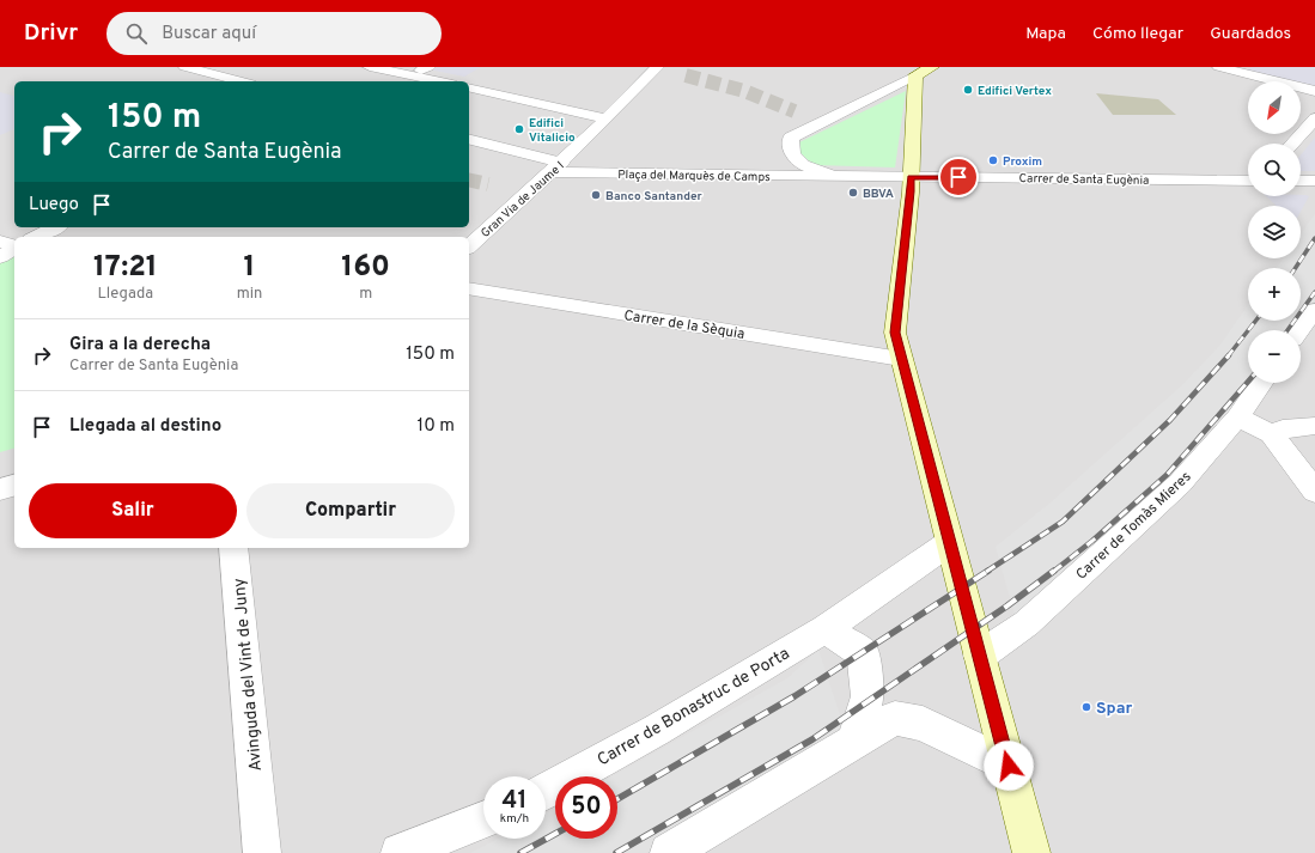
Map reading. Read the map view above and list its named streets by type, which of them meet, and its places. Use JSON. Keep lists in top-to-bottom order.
{
  "streets": {
    "street": [
      "Plaça del Marquès de Camps",
      "Carrer de Santa Eugènia",
      "Gran Via de Jaume I",
      "Carrer de la Sèquia",
      "Carrer de Tomàs Mieres",
      "Avinguda del Vint de Juny",
      "Carrer de Bonastruc de Porta"
    ]
  },
  "crossings": [
    ["Plaça del Marquès de Camps", "Carrer de Santa Eugènia"],
    ["Plaça del Marquès de Camps", "Gran Via de Jaume I"]
  ],
  "places": [
    "Edifici Vertex",
    "Edifici Vitalicio",
    "Proxim",
    "BBVA",
    "Banco Santander",
    "Spar"
  ],
  "north": "bottom left",
  "page": {
    "header": "Drivr",
    "search": "Buscar aquí",
    "nav": ["Mapa", "Cómo llegar", "Guardados"],
    "map_buttons": ["+", "−"],
    "turn": ["150 m", "Carrer de Santa Eugènia"],
    "then": "Luego",
    "eta": [
      "17:21",
      "Llegada",
      "1",
      "min",
      "160",
      "m"
    ],
    "list": [
      {
        "name": "Gira a la derecha",
        "note": "Carrer de Santa Eugènia",
        "value": "150 m"
      },
      {
        "name": "Llegada al destino",
        "value": "10 m"
      }
    ],
    "buttons": ["Salir", "Compartir"],
    "speed": "41 km/h",
    "limit": "50"
  }
}
